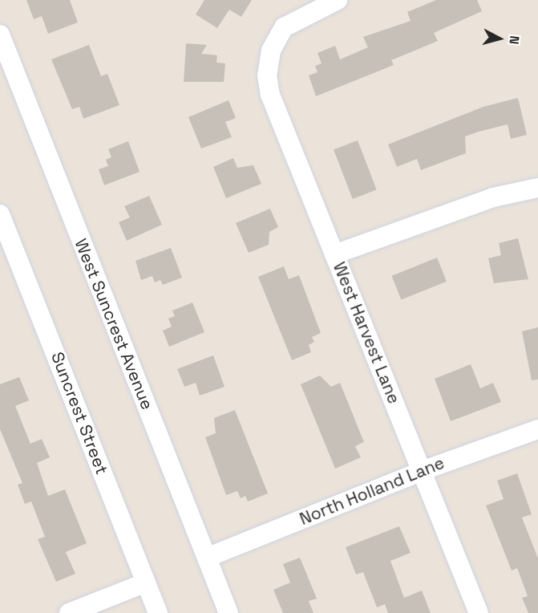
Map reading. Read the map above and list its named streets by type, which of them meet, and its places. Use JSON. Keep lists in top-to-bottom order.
{
  "streets": {
    "street": [
      "West Suncrest Avenue",
      "West Harvest Lane",
      "Suncrest Street",
      "North Holland Lane"
    ]
  },
  "crossings": [
    ["West Suncrest Avenue", "North Holland Lane"],
    ["West Harvest Lane", "North Holland Lane"]
  ],
  "north": "right"
}
